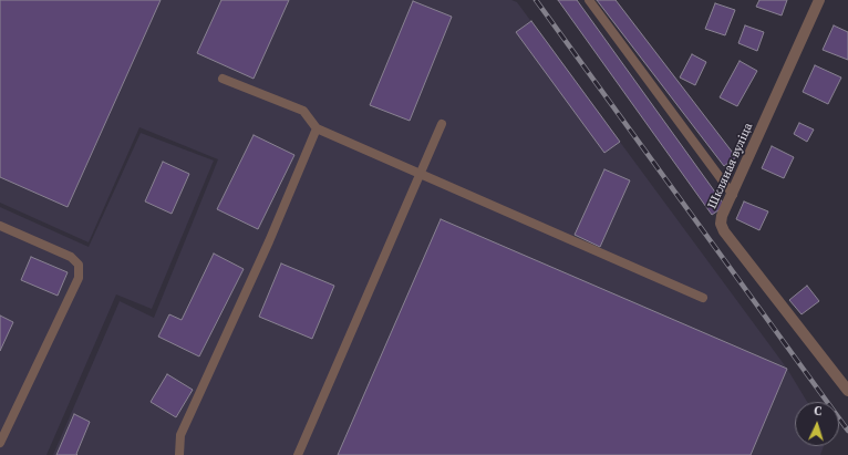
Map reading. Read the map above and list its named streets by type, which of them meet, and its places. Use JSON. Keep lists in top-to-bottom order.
{
  "streets": {
    "street": ["Шкляная вуліца"]
  },
  "north": "top"
}
